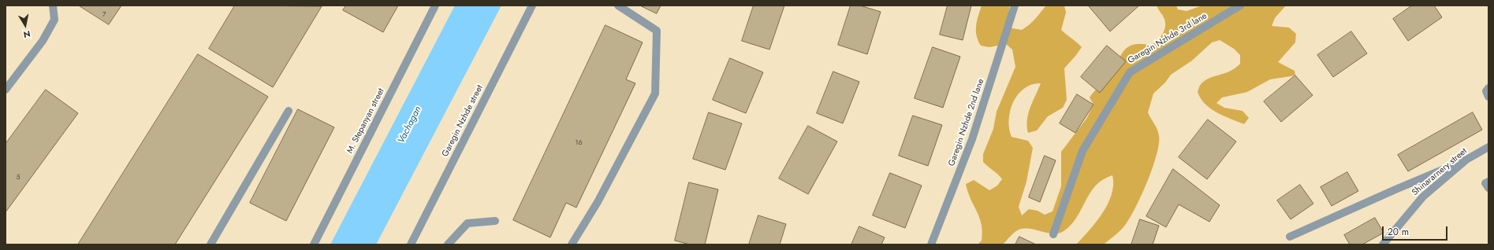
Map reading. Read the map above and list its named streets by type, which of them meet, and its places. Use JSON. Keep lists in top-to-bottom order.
{
  "streets": {
    "street": [
      "Garegin Nzhde 3rd lane",
      "M. Stepanyan street",
      "Garegin Nzhde street",
      "Garegin Nzhde 2nd lane",
      "Shinararnery street"
    ]
  },
  "water": ["Vachagan"],
  "house_numbers": ["7", "16", "5"],
  "scale_bar": "20 m",
  "north": "bottom"
}
